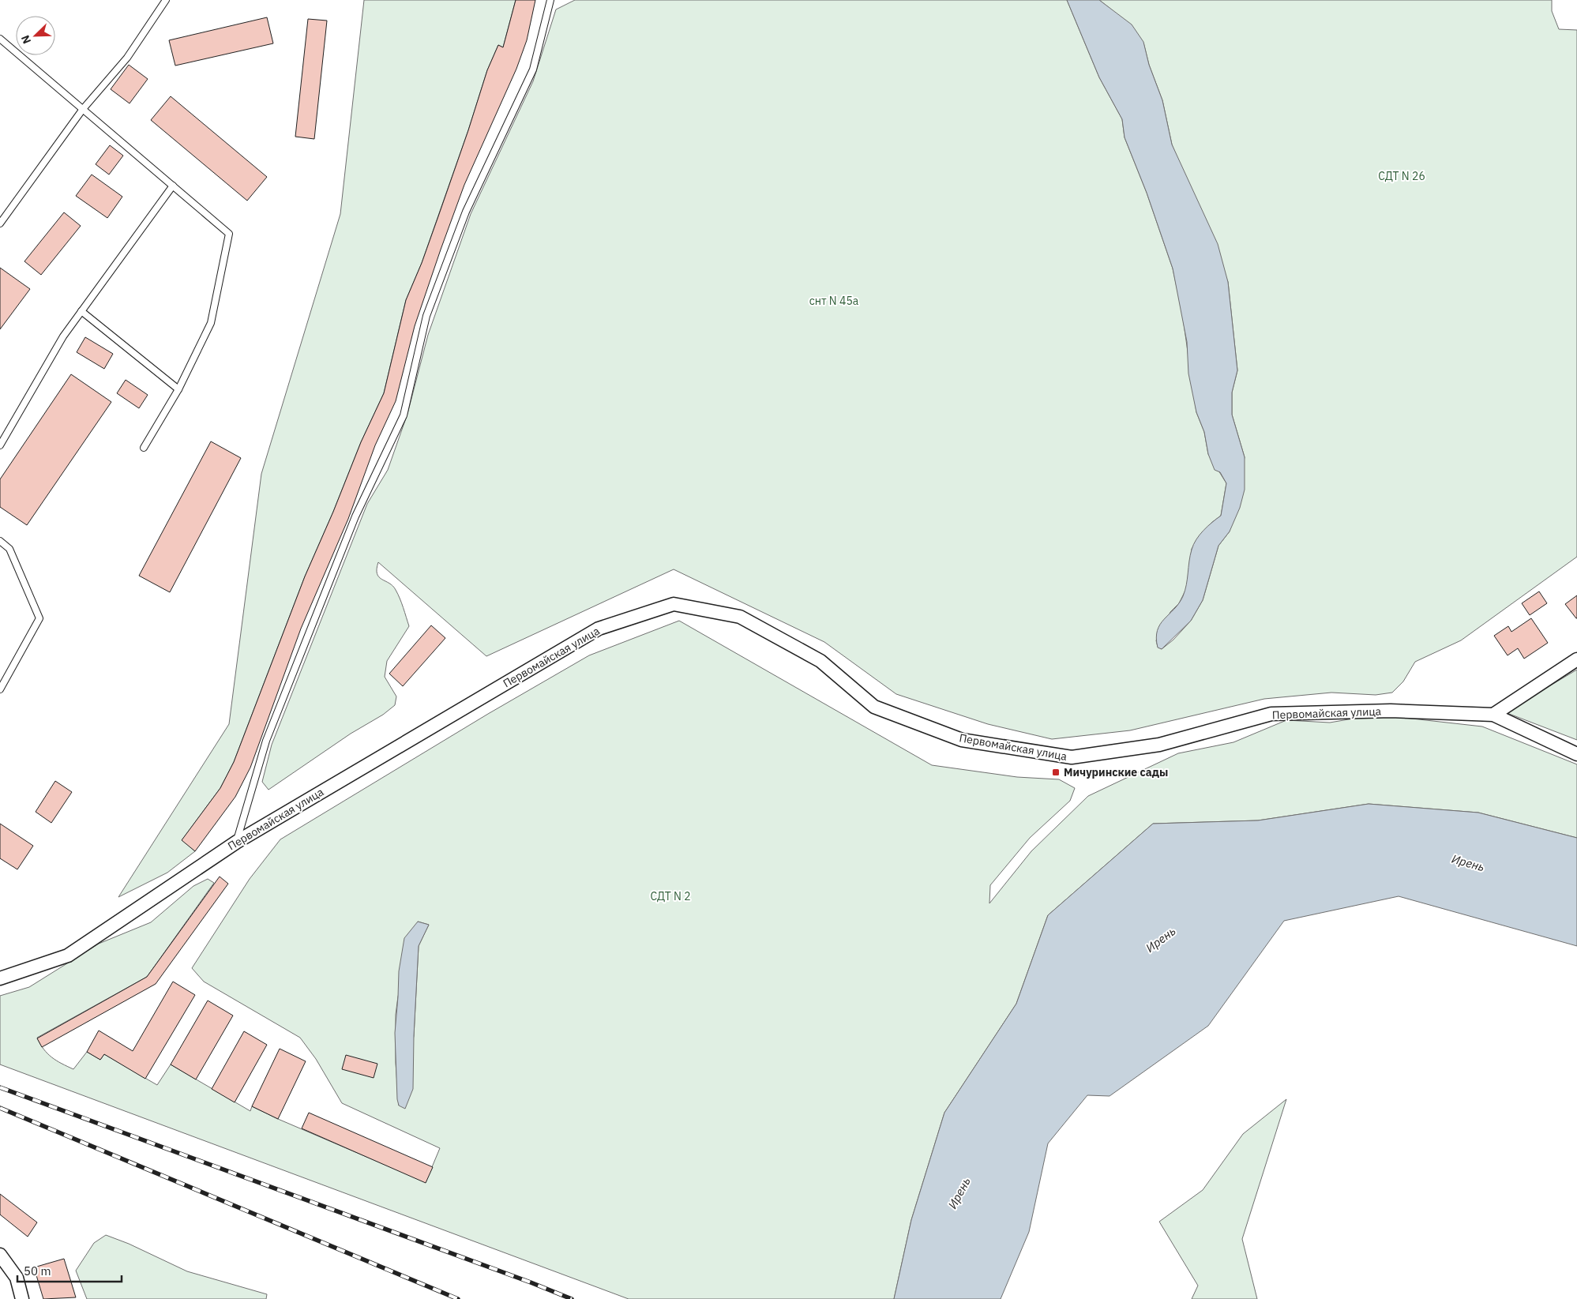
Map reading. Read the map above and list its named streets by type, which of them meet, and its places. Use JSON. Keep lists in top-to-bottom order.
{
  "streets": {
    "street": ["Первомайская улица"]
  },
  "water": ["Ирень"],
  "parks": ["СДТ N 26", "снт N 45а", "СДТ N 2"],
  "places": {
    "transit": ["Мичуринские сады"]
  },
  "scale_bar": "50 m",
  "north": "bottom left"
}
